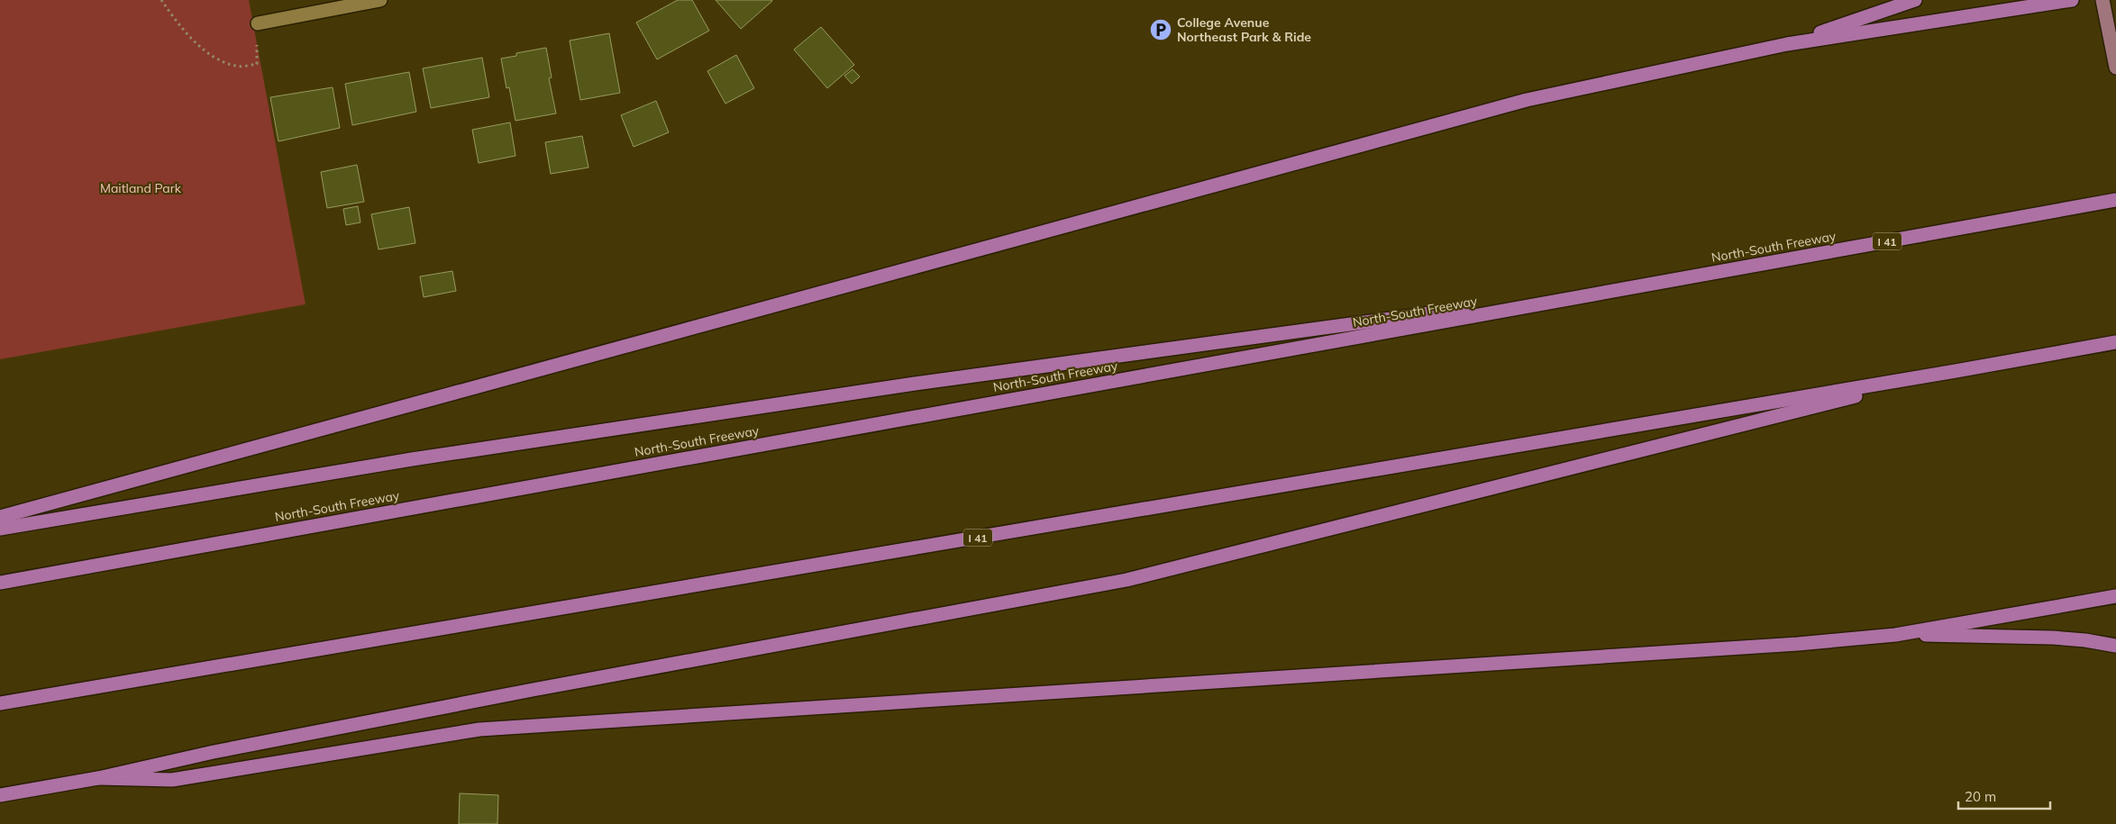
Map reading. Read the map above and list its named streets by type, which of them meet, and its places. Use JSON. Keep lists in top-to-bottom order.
{
  "streets": {
    "highway": ["I 41", "North-South Freeway"]
  },
  "parks": ["Maitland Park"],
  "places": {
    "parking": ["College Avenue Northeast Park & Ride"]
  },
  "scale_bar": "20 m"
}
